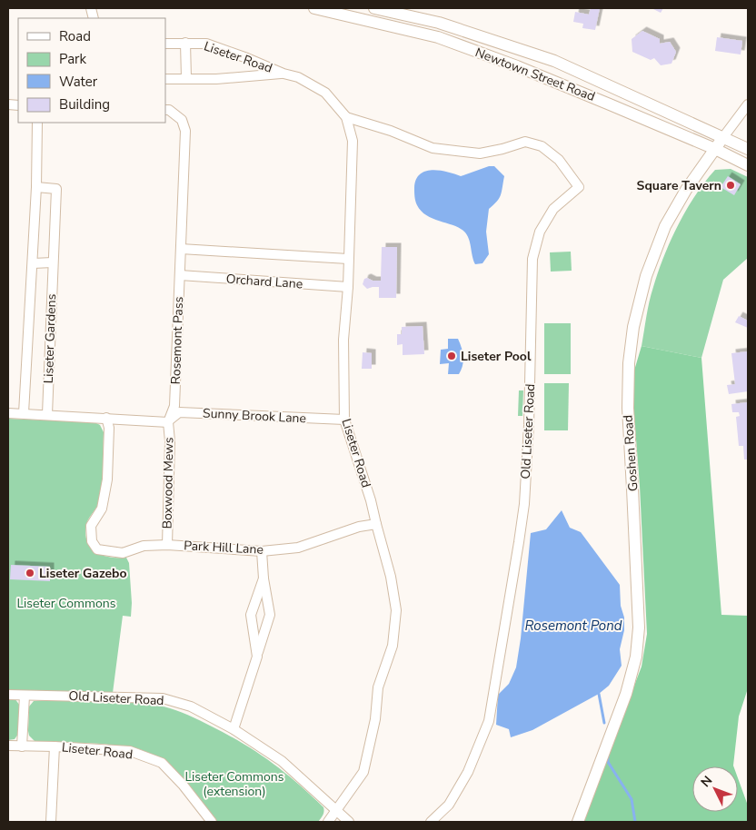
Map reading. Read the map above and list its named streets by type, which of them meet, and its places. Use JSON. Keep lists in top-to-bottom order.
{
  "streets": {
    "main road": ["Newtown Street Road", "Goshen Road"],
    "street": [
      "Liseter Road",
      "Orchard Lane",
      "Liseter Gardens",
      "Rosemont Pass",
      "Sunny Brook Lane",
      "Old Liseter Road",
      "Boxwood Mews",
      "Park Hill Lane"
    ]
  },
  "crossings": [
    ["Liseter Road", "Orchard Lane"],
    ["Liseter Road", "Sunny Brook Lane"],
    ["Liseter Road", "Old Liseter Road"],
    ["Liseter Road", "Park Hill Lane"],
    ["Newtown Street Road", "Goshen Road"],
    ["Orchard Lane", "Rosemont Pass"],
    ["Rosemont Pass", "Sunny Brook Lane"],
    ["Rosemont Pass", "Boxwood Mews"],
    ["Sunny Brook Lane", "Boxwood Mews"],
    ["Boxwood Mews", "Park Hill Lane"]
  ],
  "water": ["Rosemont Pond"],
  "parks": ["Liseter Commons", "Liseter Commons (extension)"],
  "places": ["Square Tavern", "Liseter Pool", "Liseter Gazebo"],
  "legend": [
    "Road",
    "Park",
    "Water",
    "Building"
  ],
  "north": "top left"
}
